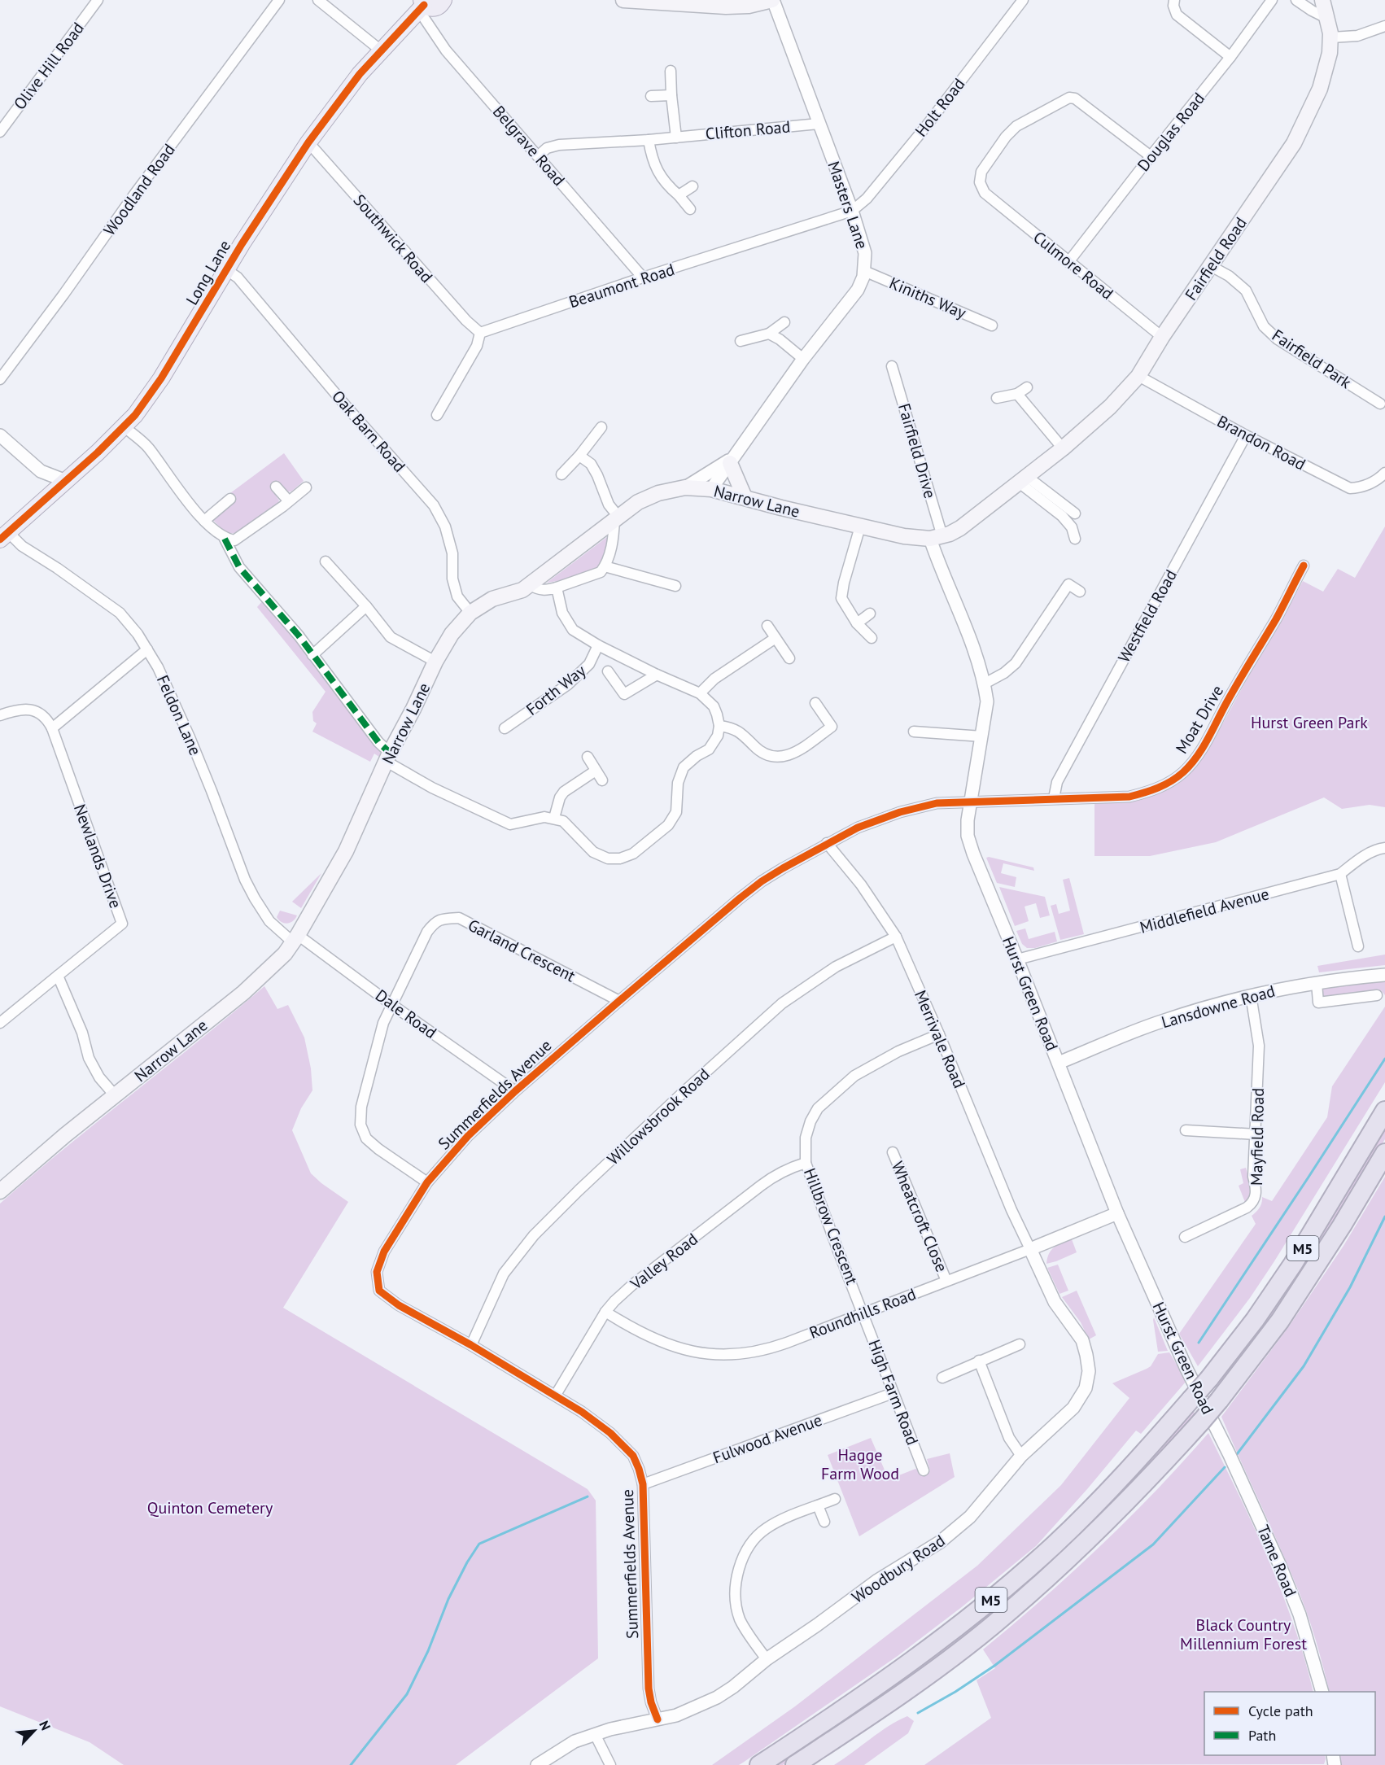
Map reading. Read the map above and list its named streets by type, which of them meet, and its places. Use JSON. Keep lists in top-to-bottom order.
{
  "streets": {
    "highway": ["M5"],
    "main road": ["Fairfield Road", "Long Lane", "Narrow Lane"],
    "street": [
      "Olive Hill Road",
      "Holt Road",
      "Clifton Road",
      "Douglas Road",
      "Belgrave Road",
      "Woodland Road",
      "Masters Lane",
      "Southwick Road",
      "Culmore Road",
      "Beaumont Road",
      "Kiniths Way",
      "Fairfield Park",
      "Oak Barn Road",
      "Brandon Road",
      "Fairfield Drive",
      "Westfield Road",
      "Forth Way",
      "Feldon Lane",
      "Moat Drive",
      "Newlands Drive",
      "Middlefield Avenue",
      "Garland Crescent",
      "Hurst Green Road",
      "Lansdowne Road",
      "Dale Road",
      "Merrivale Road",
      "Summerfields Avenue",
      "Willowsbrook Road",
      "Mayfield Road",
      "Wheatcroft Close",
      "Hillbrow Crescent",
      "Valley Road",
      "Roundhills Road",
      "High Farm Road",
      "Fulwood Avenue",
      "Tame Road",
      "Woodbury Road"
    ]
  },
  "crossings": [
    ["Holt Road", "Masters Lane"],
    ["Holt Road", "Beaumont Road"],
    ["Clifton Road", "Belgrave Road"],
    ["Clifton Road", "Masters Lane"],
    ["Douglas Road", "Culmore Road"],
    ["Belgrave Road", "Long Lane"],
    ["Belgrave Road", "Beaumont Road"],
    ["Masters Lane", "Beaumont Road"],
    ["Masters Lane", "Kiniths Way"],
    ["Masters Lane", "Narrow Lane"],
    ["Southwick Road", "Long Lane"],
    ["Southwick Road", "Beaumont Road"],
    ["Fairfield Road", "Culmore Road"],
    ["Fairfield Road", "Fairfield Park"],
    ["Fairfield Road", "Brandon Road"],
    ["Fairfield Road", "Fairfield Drive"],
    ["Fairfield Road", "Narrow Lane"],
    ["Fairfield Road", "Hurst Green Road"],
    ["Long Lane", "Oak Barn Road"],
    ["Long Lane", "Feldon Lane"],
    ["Oak Barn Road", "Narrow Lane"],
    ["Brandon Road", "Westfield Road"],
    ["Fairfield Drive", "Narrow Lane"],
    ["Fairfield Drive", "Hurst Green Road"],
    ["Narrow Lane", "Feldon Lane"],
    ["Narrow Lane", "Hurst Green Road"],
    ["Narrow Lane", "Dale Road"],
    ["Westfield Road", "Moat Drive"],
    ["Feldon Lane", "Dale Road"],
    ["Moat Drive", "Hurst Green Road"],
    ["Moat Drive", "Summerfields Avenue"],
    ["Middlefield Avenue", "Hurst Green Road"],
    ["Garland Crescent", "Dale Road"],
    ["Garland Crescent", "Summerfields Avenue"],
    ["Hurst Green Road", "Lansdowne Road"],
    ["Hurst Green Road", "Summerfields Avenue"],
    ["Hurst Green Road", "Roundhills Road"],
    ["Hurst Green Road", "Tame Road"],
    ["Lansdowne Road", "Mayfield Road"],
    ["Dale Road", "Summerfields Avenue"],
    ["Merrivale Road", "Summerfields Avenue"],
    ["Merrivale Road", "Willowsbrook Road"],
    ["Merrivale Road", "Hillbrow Crescent"],
    ["Merrivale Road", "Roundhills Road"],
    ["Merrivale Road", "Woodbury Road"],
    ["Summerfields Avenue", "Willowsbrook Road"],
    ["Summerfields Avenue", "Valley Road"],
    ["Summerfields Avenue", "Fulwood Avenue"],
    ["Summerfields Avenue", "Woodbury Road"],
    ["Wheatcroft Close", "Roundhills Road"],
    ["Hillbrow Crescent", "Valley Road"],
    ["Hillbrow Crescent", "Roundhills Road"],
    ["Hillbrow Crescent", "High Farm Road"],
    ["Valley Road", "Roundhills Road"],
    ["Roundhills Road", "High Farm Road"],
    ["Roundhills Road", "Woodbury Road"],
    ["High Farm Road", "Fulwood Avenue"]
  ],
  "parks": [
    "Hurst Green Park",
    "Hagge Farm Wood",
    "Quinton Cemetery",
    "Black Country Millennium Forest"
  ],
  "legend": ["Cycle path", "Path"],
  "north": "top right"
}
